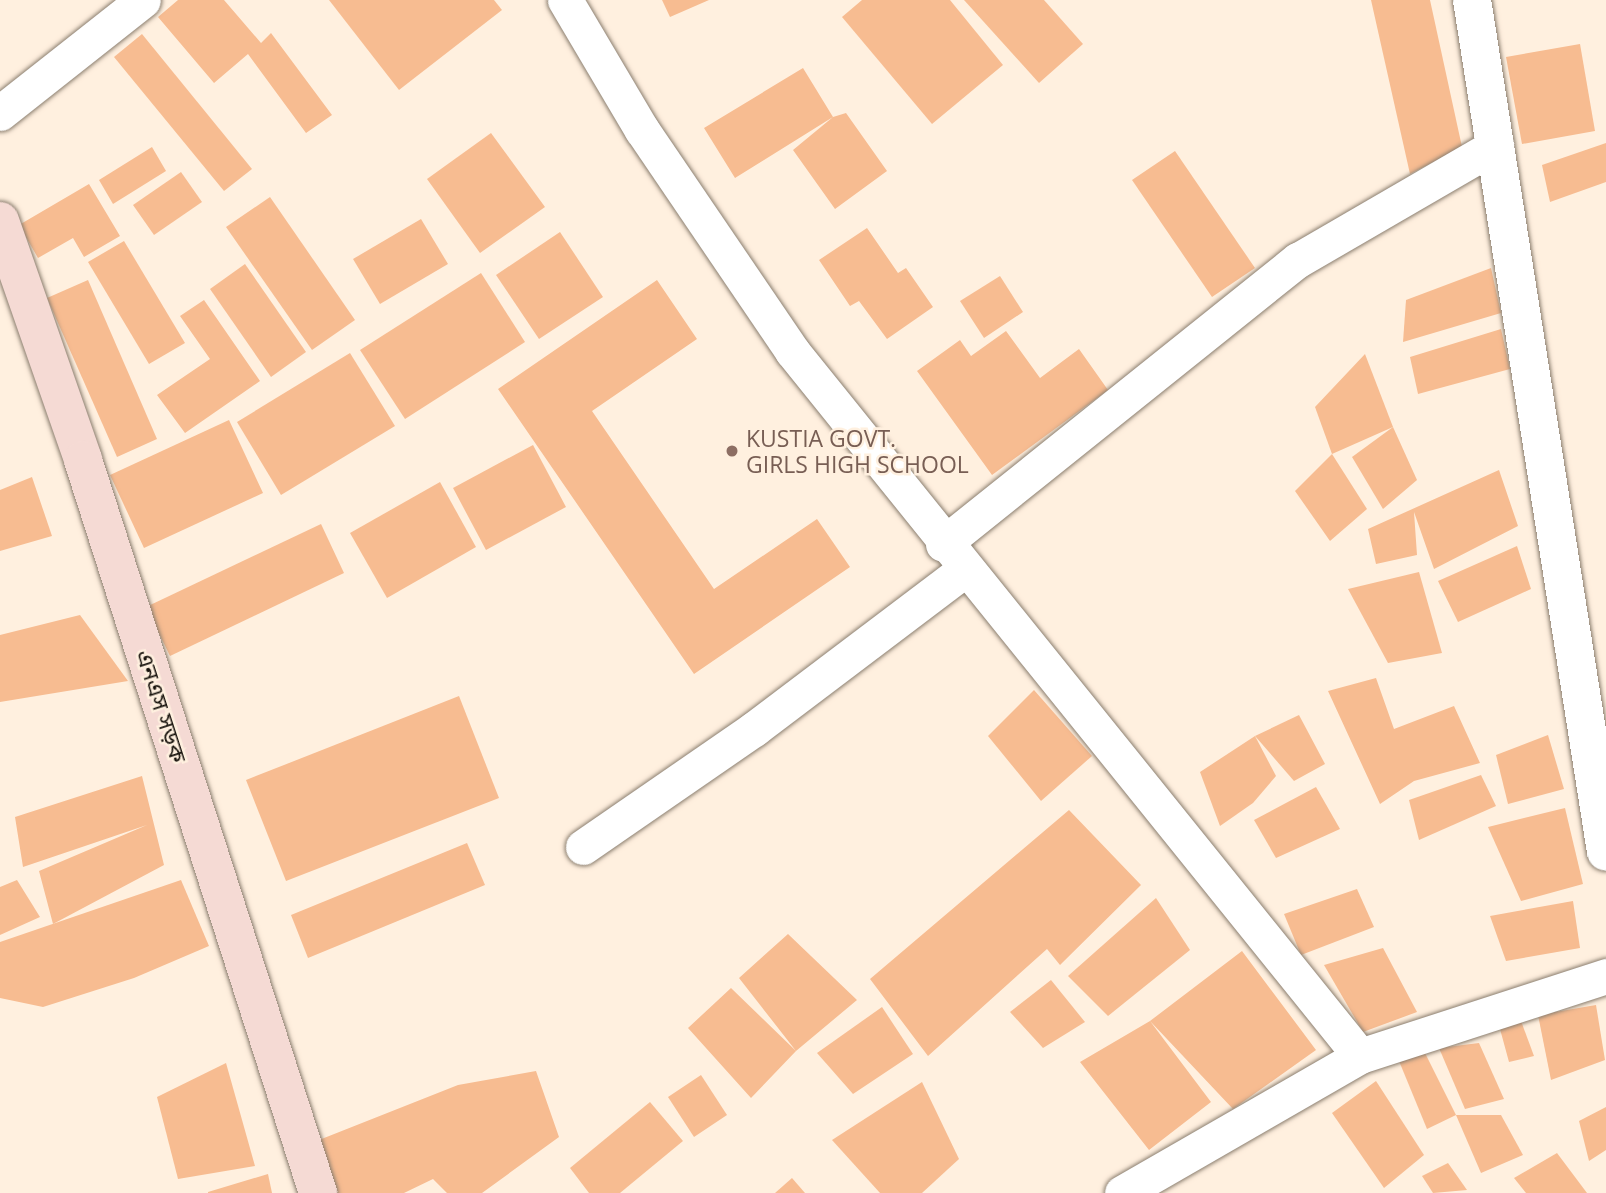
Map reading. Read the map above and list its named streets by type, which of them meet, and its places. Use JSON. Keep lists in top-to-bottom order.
{
  "streets": {
    "main road": ["এনএস সড়ক"]
  },
  "places": ["KUSTIA GOVT. GIRLS HIGH SCHOOL"]
}
